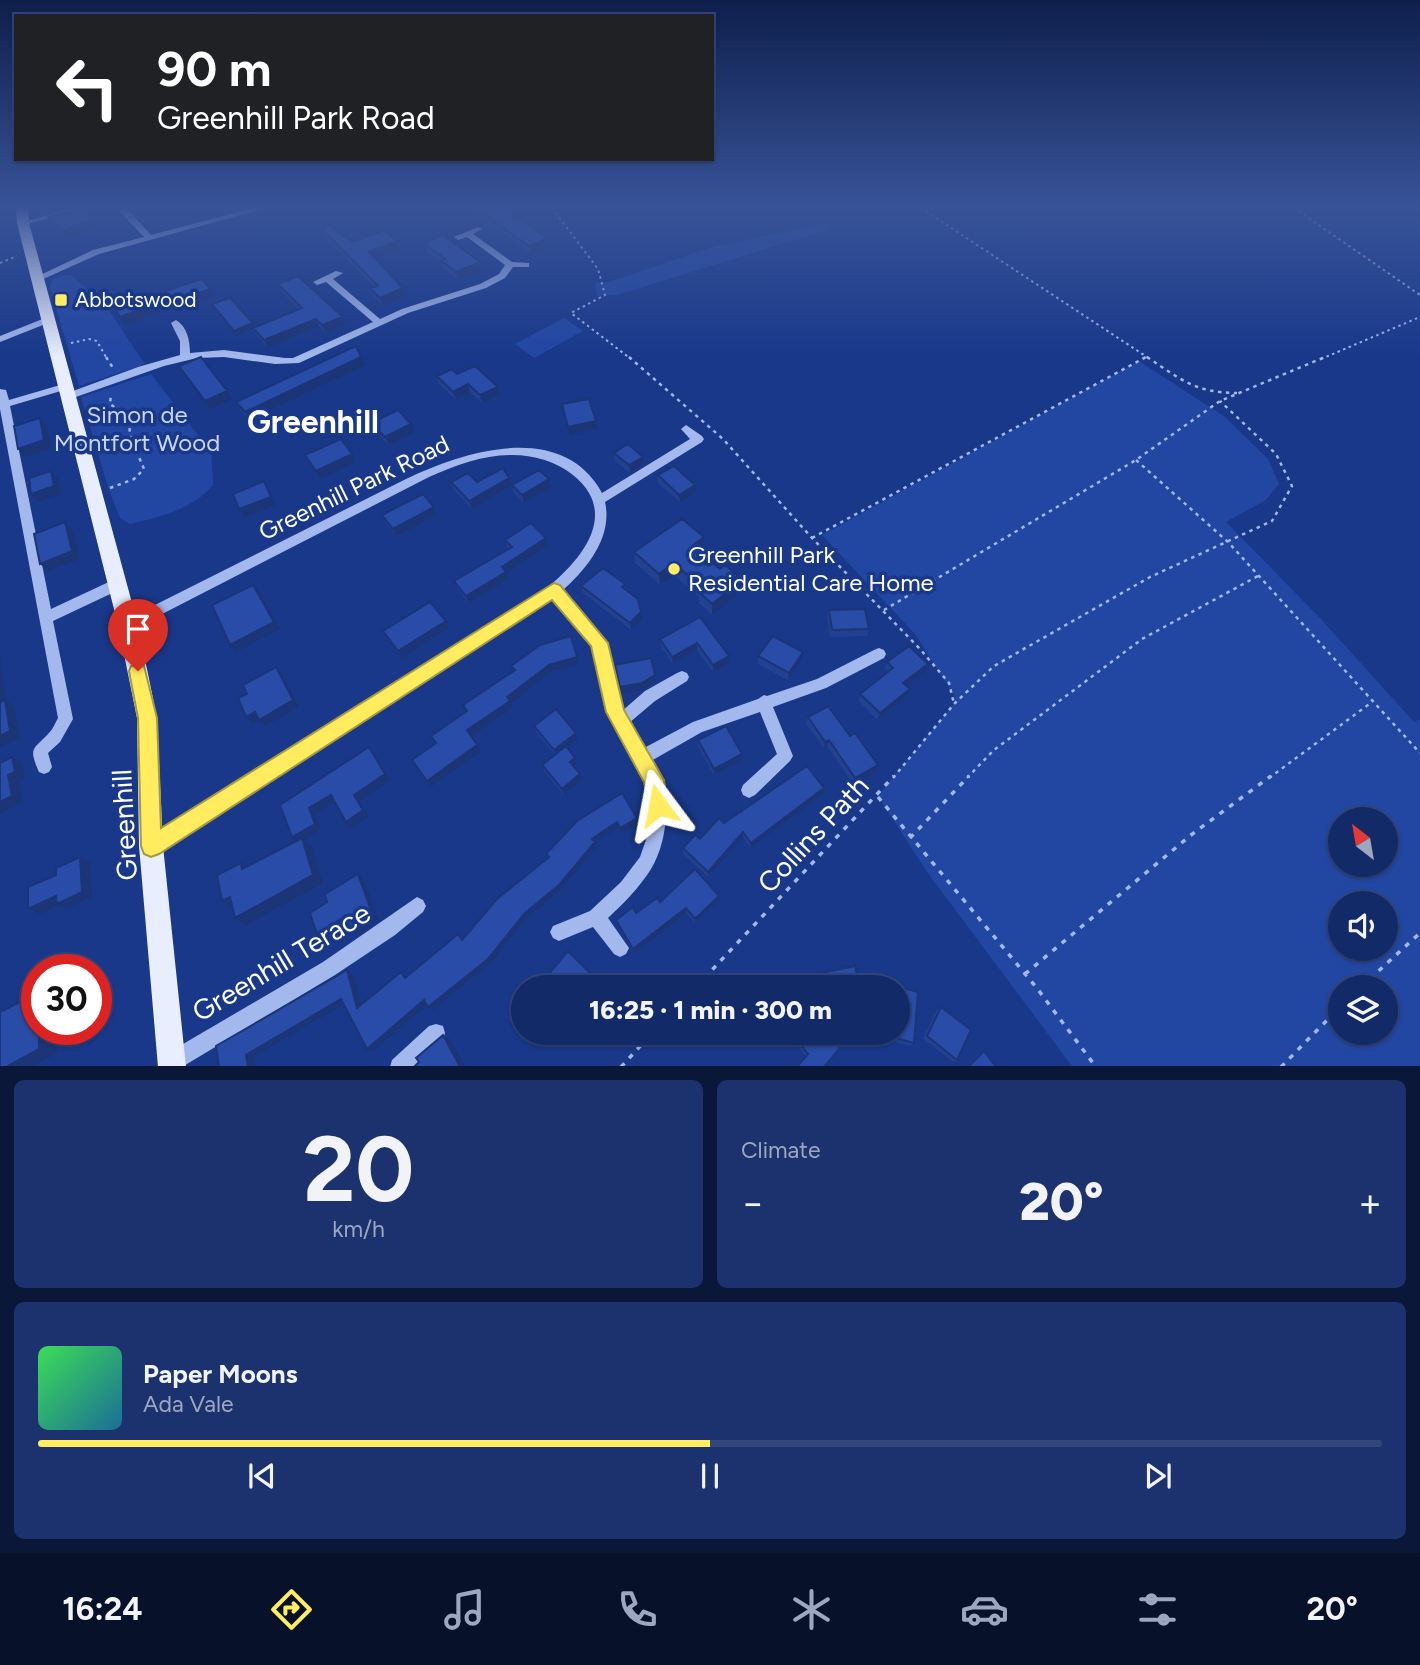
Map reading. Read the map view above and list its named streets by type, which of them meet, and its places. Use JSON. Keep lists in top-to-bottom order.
{
  "streets": {
    "main road": ["Greenhill"],
    "street": ["Greenhill Park Road", "Greenhill Terace"],
    "path": ["Collins Path"]
  },
  "crossings": [
    ["Greenhill Park Road", "Greenhill"],
    ["Greenhill", "Greenhill Terace"]
  ],
  "districts": ["Greenhill"],
  "parks": ["Simon de Montfort Wood"],
  "places": {
    "transit": ["Abbotswood"],
    "other": ["Greenhill Park Residential Care Home"]
  },
  "north": "top left",
  "page": {
    "turn": ["90 m", "Greenhill Park Road"],
    "limit": "30",
    "trip": "16:25 · 1 min · 300 m",
    "tile": [
      ["20", "km/h"],
      "Climate"
    ],
    "heat": ["−", "20°", "+"],
    "song": ["Paper Moons", "Ada Vale"],
    "tabs": ["16:24", "20°"]
  }
}
